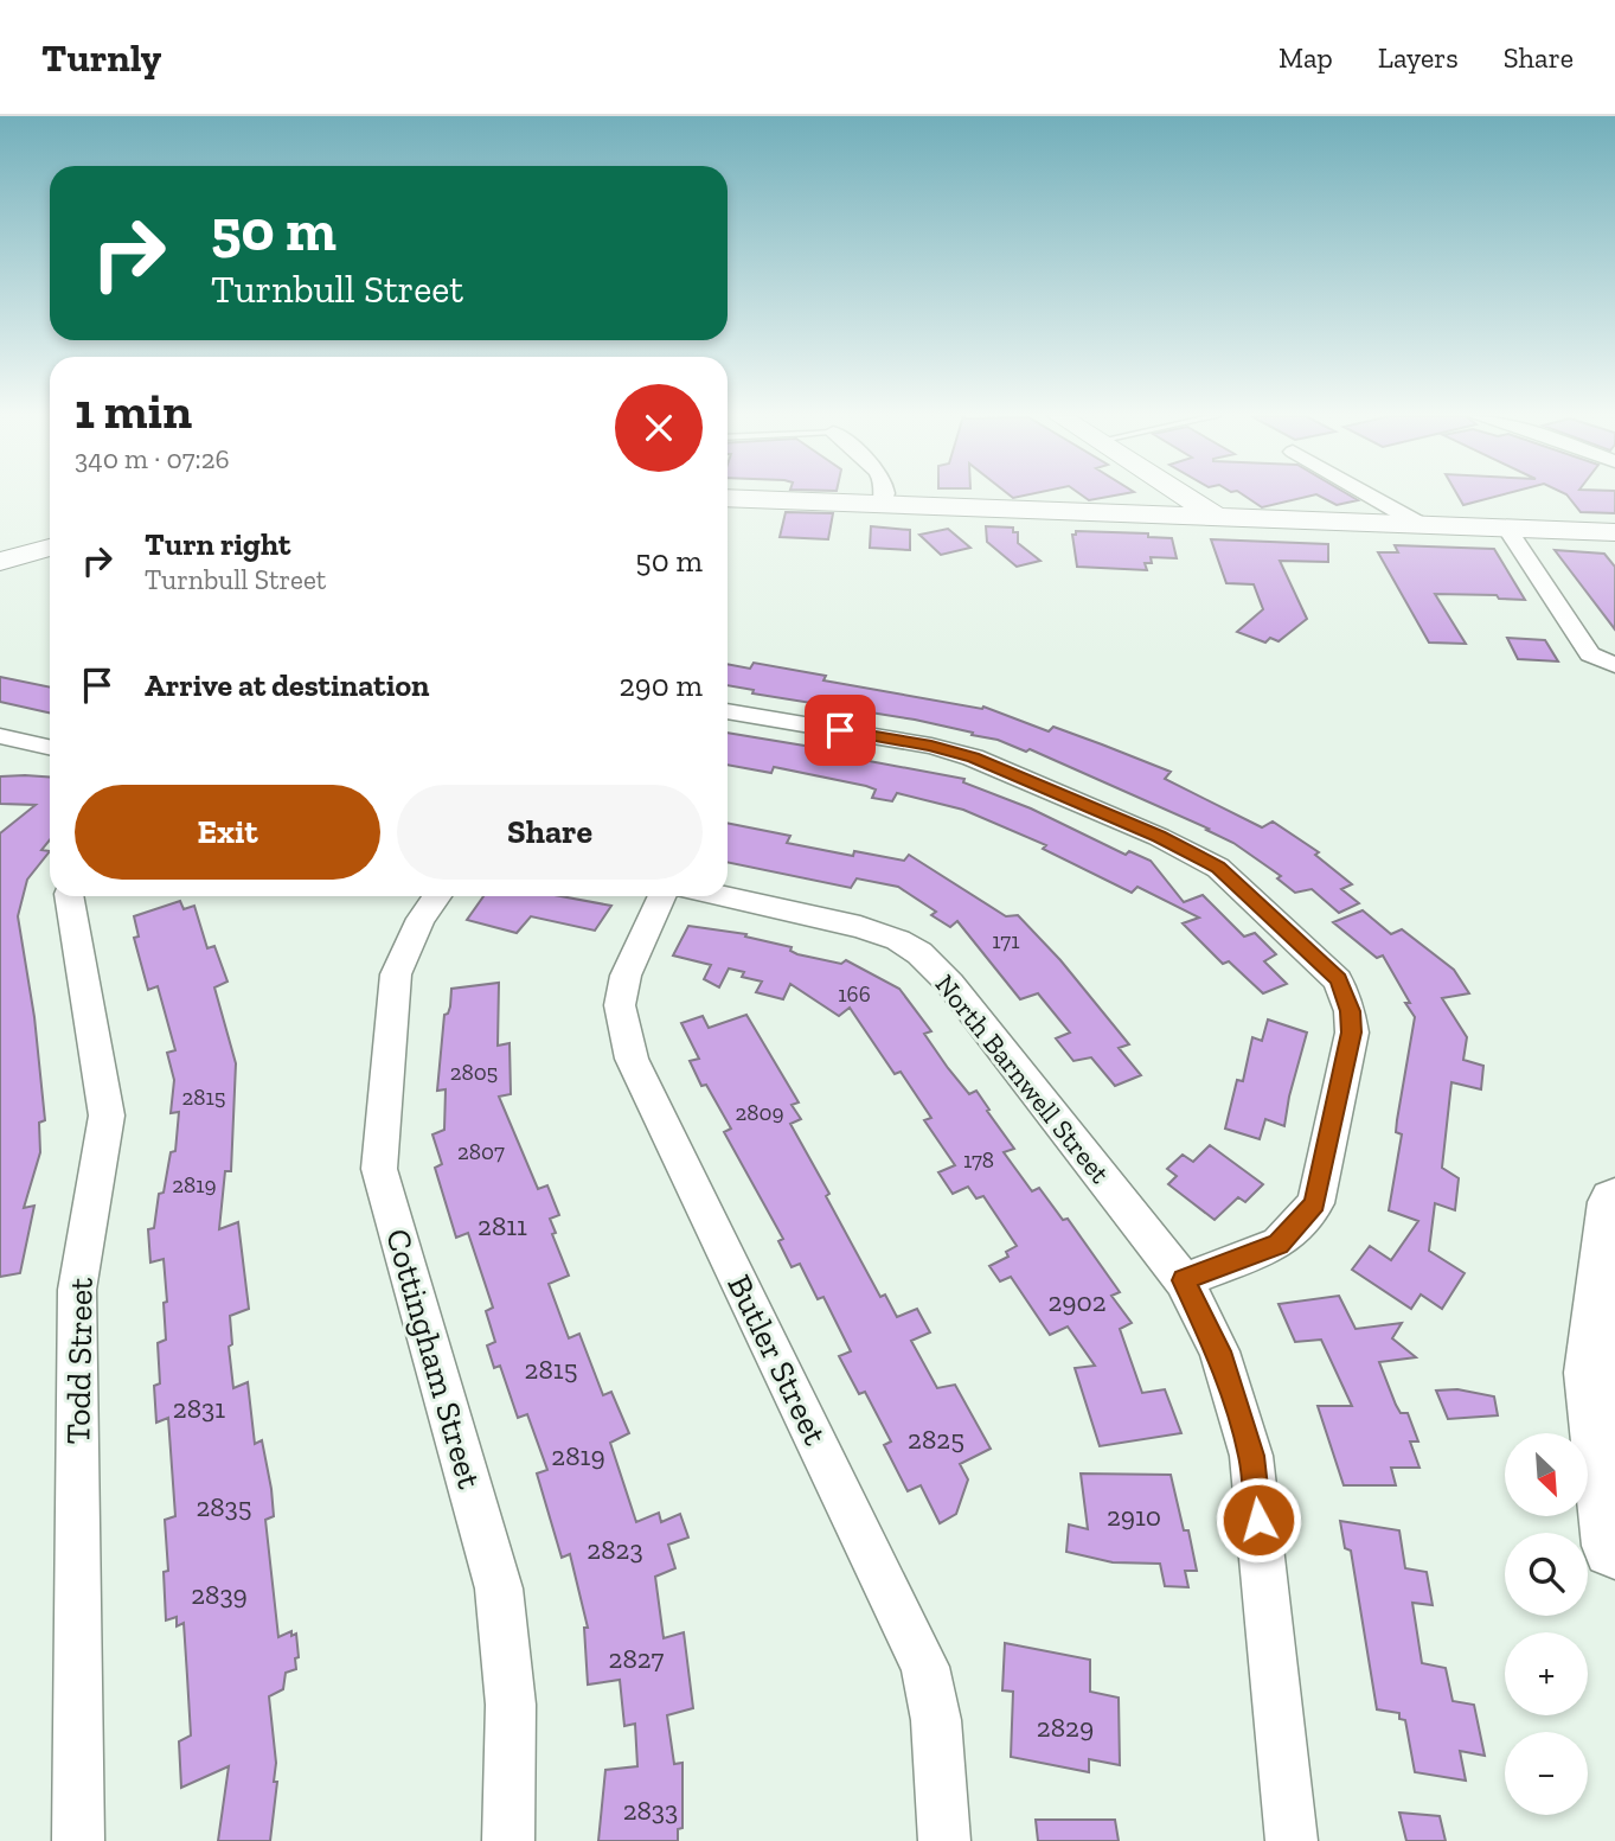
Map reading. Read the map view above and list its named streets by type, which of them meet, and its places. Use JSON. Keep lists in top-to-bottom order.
{
  "streets": {
    "street": [
      "North Barnwell Street",
      "Cottingham Street",
      "Butler Street",
      "Todd Street"
    ]
  },
  "house_numbers": [
    "171",
    "166",
    "2805",
    "2815",
    "2809",
    "2807",
    "178",
    "2819",
    "2811",
    "2902",
    "2815",
    "2831",
    "2825",
    "2819",
    "2835",
    "2910",
    "2823",
    "2839",
    "2827",
    "2829",
    "2833"
  ],
  "north": "bottom right",
  "page": {
    "header": "Turnly",
    "nav": ["Map", "Layers", "Share"],
    "turn": ["50 m", "Turnbull Street"],
    "heading": ["1 min", "340 m · 07:26"],
    "list": [
      {
        "name": "Turn right",
        "note": "Turnbull Street",
        "value": "50 m"
      },
      {
        "name": "Arrive at destination",
        "value": "290 m"
      }
    ],
    "buttons": ["Exit", "Share"],
    "map_buttons": ["+", "−"]
  }
}
